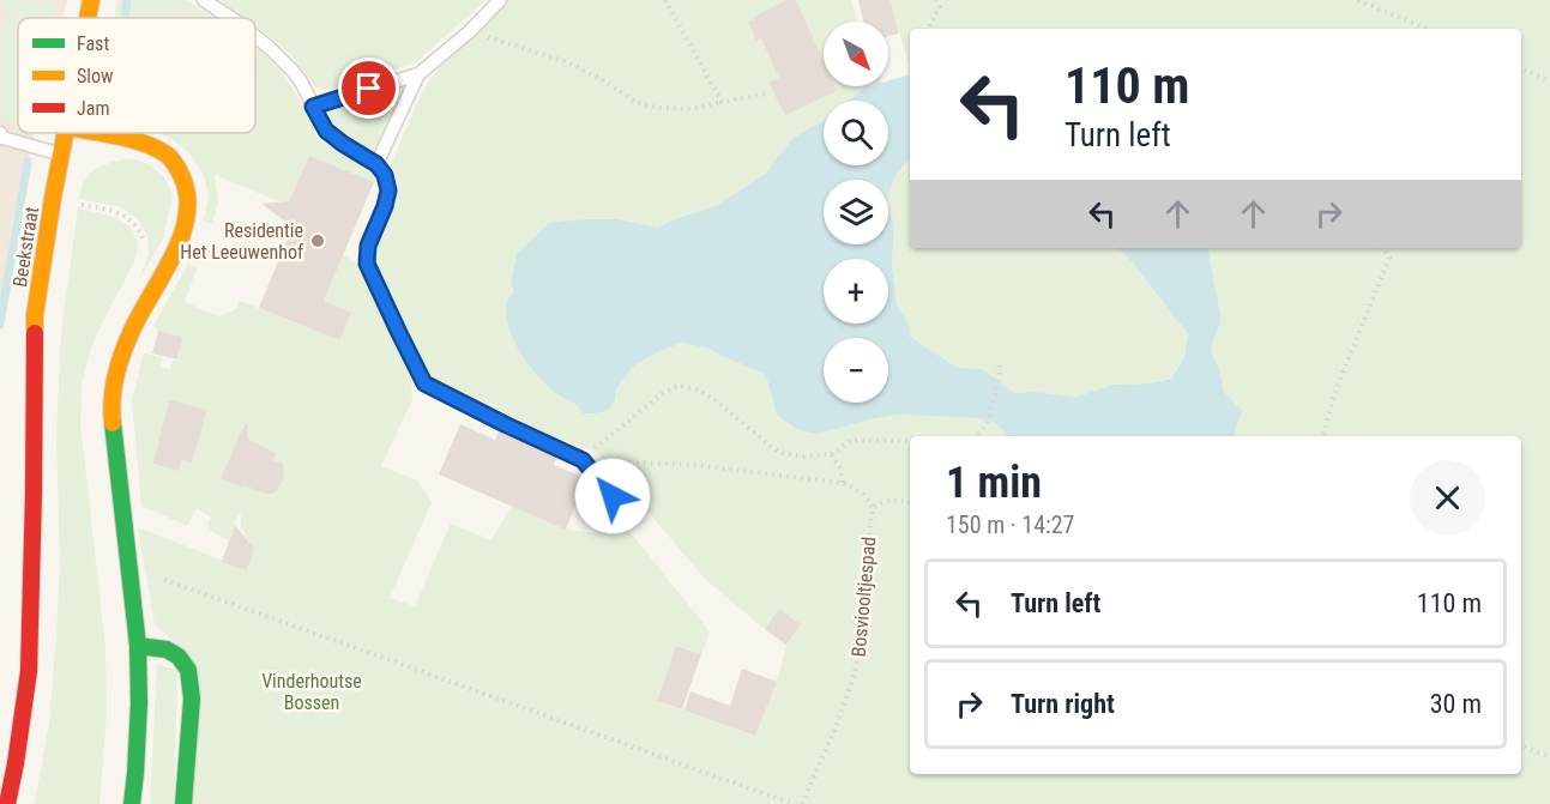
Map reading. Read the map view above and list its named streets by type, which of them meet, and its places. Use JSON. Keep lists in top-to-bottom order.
{
  "streets": {
    "main road": ["Beekstraat"],
    "path": ["Bosviooltjespad"]
  },
  "parks": ["Vinderhoutse Bossen"],
  "places": ["Residentie Het Leeuwenhof"],
  "legend": ["Fast", "Slow", "Jam"],
  "north": "bottom right",
  "page": {
    "map_buttons": ["+", "−"],
    "turn": ["110 m", "Turn left"],
    "heading": ["1 min", "150 m · 14:27"],
    "list": [
      {
        "name": "Turn left",
        "value": "110 m"
      },
      {
        "name": "Turn right",
        "value": "30 m"
      }
    ]
  }
}
